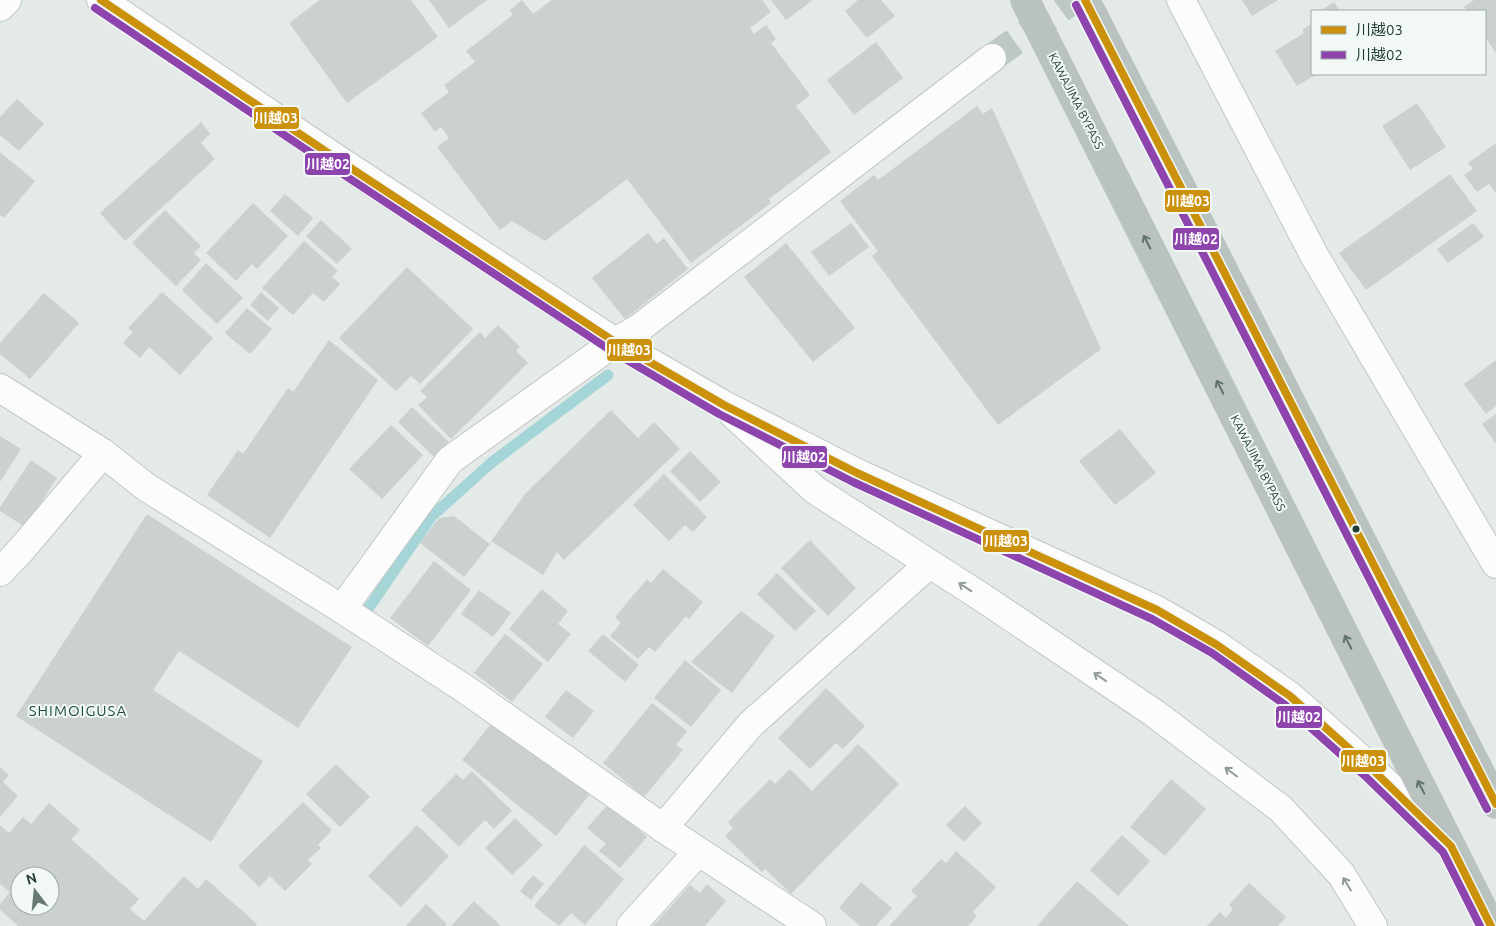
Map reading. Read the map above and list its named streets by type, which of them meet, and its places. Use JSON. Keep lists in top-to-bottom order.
{
  "streets": {
    "highway": ["KAWAJIMA BYPASS"]
  },
  "districts": ["SHIMOIGUSA"],
  "lines": ["transit line 川越03", "transit line 川越02"],
  "legend": ["川越03", "川越02"],
  "north": "top"
}
